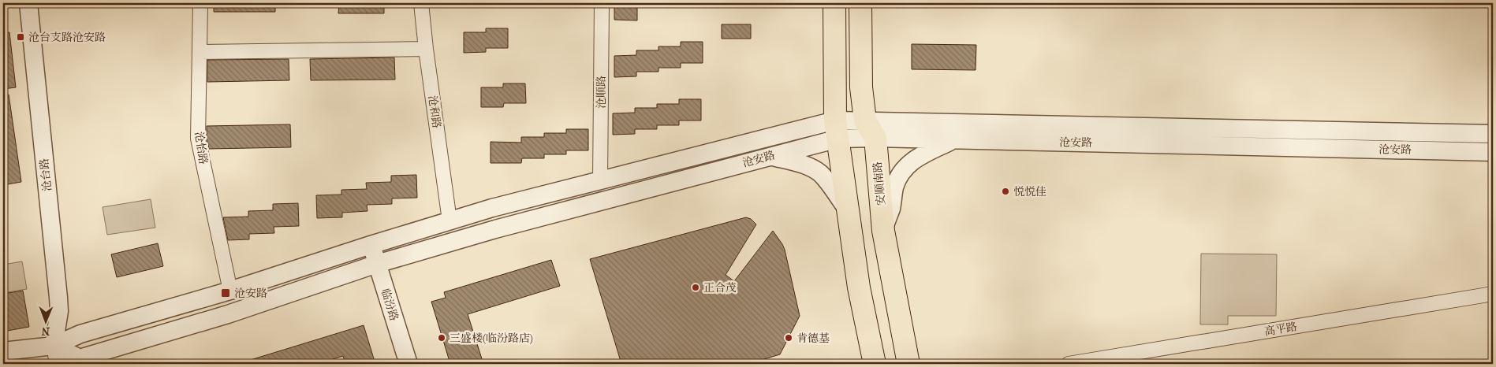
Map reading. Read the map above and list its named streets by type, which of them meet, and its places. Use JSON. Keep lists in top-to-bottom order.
{
  "streets": {
    "main road": ["安顺南路"],
    "street": [
      "沧顺路",
      "沧和路",
      "沧安路",
      "沧怡路",
      "沧台路",
      "临汾路",
      "高平路"
    ]
  },
  "crossings": [
    ["沧顺路", "沧安路"],
    ["沧和路", "沧安路"],
    ["沧安路", "沧怡路"],
    ["沧安路", "沧台路"],
    ["沧安路", "安顺南路"],
    ["沧安路", "临汾路"]
  ],
  "places": {
    "transit": ["沧台支路沧安路", "沧安路"],
    "other": [
      "悦悦佳",
      "正合茂",
      "三盛楼(临汾路店)",
      "肯德基"
    ]
  },
  "north": "bottom"
}
